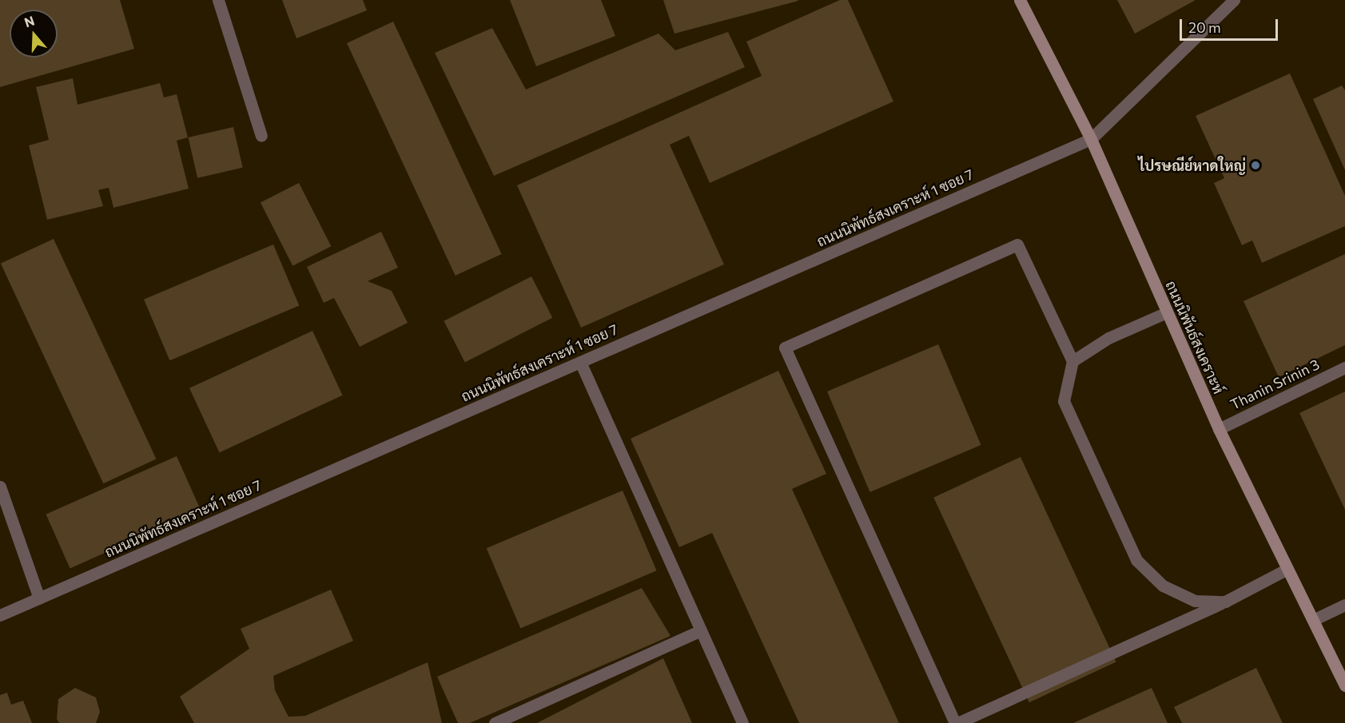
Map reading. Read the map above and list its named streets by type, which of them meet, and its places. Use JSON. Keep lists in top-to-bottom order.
{
  "streets": {
    "main road": ["ถนนนิพันธ์สงเคราะห์"],
    "street": ["ถนนนิพัทธ์สงเคราะห์ 1 ซอย 7", "Thanin Srinin 3"]
  },
  "crossings": [
    ["ถนนนิพัทธ์สงเคราะห์ 1 ซอย 7", "ถนนนิพันธ์สงเคราะห์"],
    ["ถนนนิพันธ์สงเคราะห์", "Thanin Srinin 3"]
  ],
  "places": ["ไปรษณีย์หาดใหญ่"],
  "scale_bar": "20 m",
  "north": "top"
}
